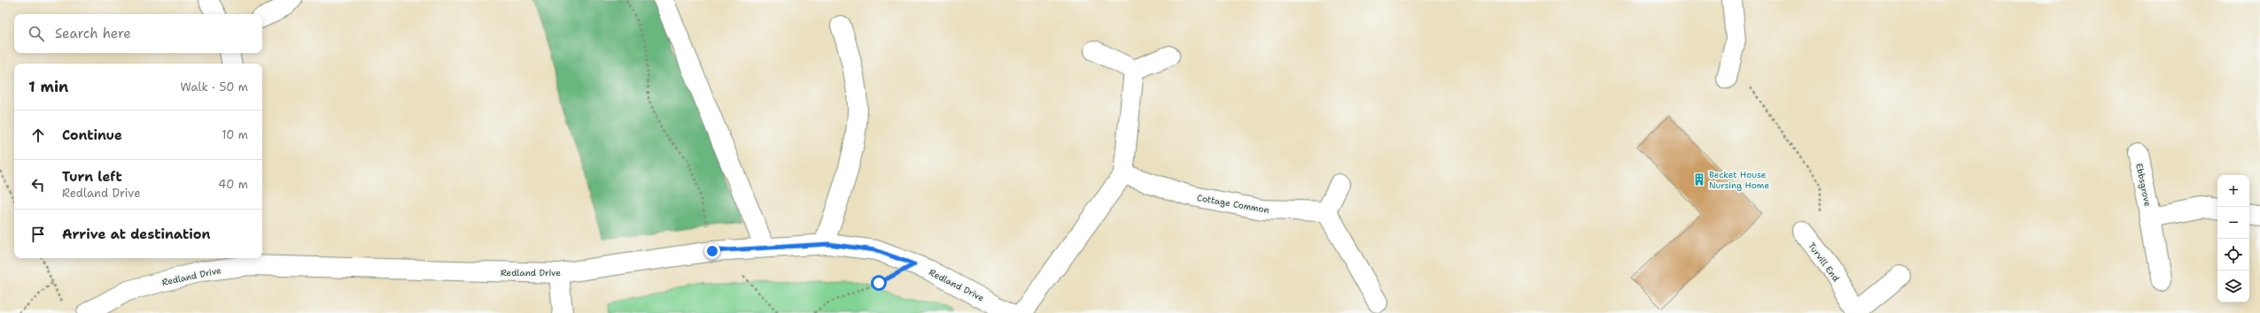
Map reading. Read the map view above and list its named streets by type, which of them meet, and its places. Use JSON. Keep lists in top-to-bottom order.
{
  "streets": {
    "street": [
      "Ebbsgrove",
      "Cottage Common",
      "Turvill End",
      "Redland Drive"
    ]
  },
  "places": {
    "building": ["Becket House Nursing Home"]
  },
  "page": {
    "search": "Search here",
    "heading": ["1 min", "Walk · 50 m"],
    "list": [
      ["Continue", "10 m"],
      ["Turn left", "Redland Drive", "40 m"],
      "Arrive at destination"
    ],
    "map_buttons": ["+", "−"]
  }
}
